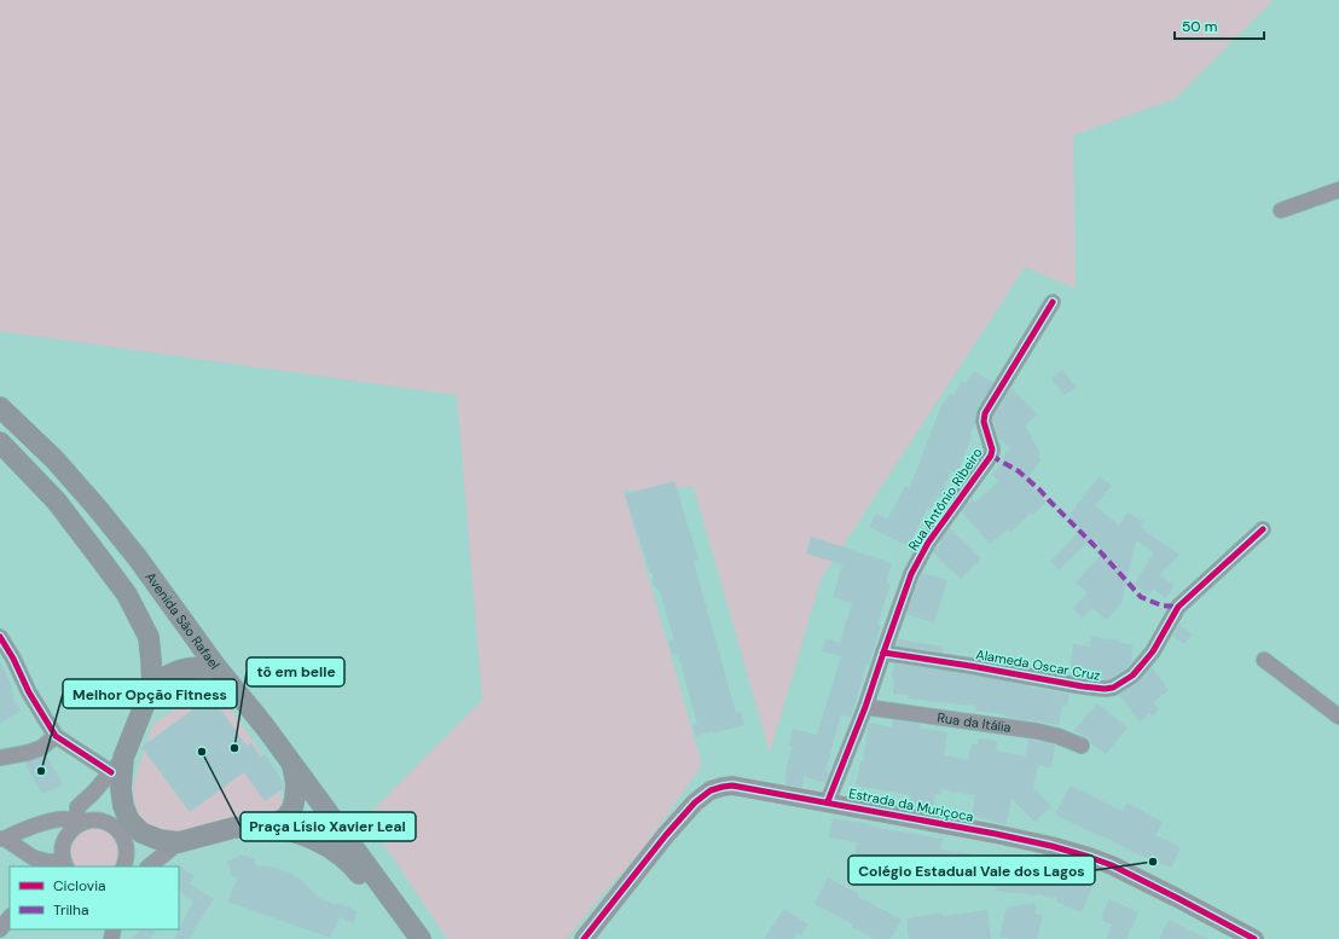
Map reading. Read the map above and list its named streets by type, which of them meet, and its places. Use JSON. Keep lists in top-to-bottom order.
{
  "streets": {
    "main road": ["Avenida São Rafael"],
    "street": [
      "Rua Antônio Ribeiro",
      "Alameda Oscar Cruz",
      "Rua da Itália",
      "Estrada da Muriçoca"
    ]
  },
  "crossings": [
    ["Rua Antônio Ribeiro", "Alameda Oscar Cruz"],
    ["Rua Antônio Ribeiro", "Rua da Itália"],
    ["Rua Antônio Ribeiro", "Estrada da Muriçoca"]
  ],
  "places": [
    "tô em belle",
    "Praça Lísio Xavier Leal",
    "Melhor Opção Fitness",
    "Colégio Estadual Vale dos Lagos"
  ],
  "legend": ["Ciclovia", "Trilha"],
  "scale_bar": "50 m"
}
